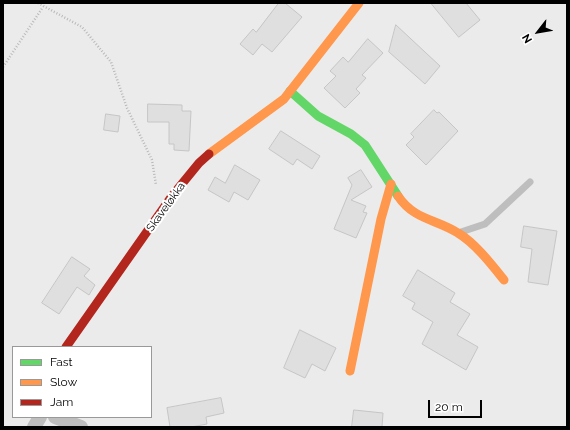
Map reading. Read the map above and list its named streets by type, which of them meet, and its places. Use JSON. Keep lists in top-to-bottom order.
{
  "streets": {
    "street": ["Skaveløkka"]
  },
  "legend": ["Fast", "Slow", "Jam"],
  "scale_bar": "20 m",
  "north": "bottom left"
}
